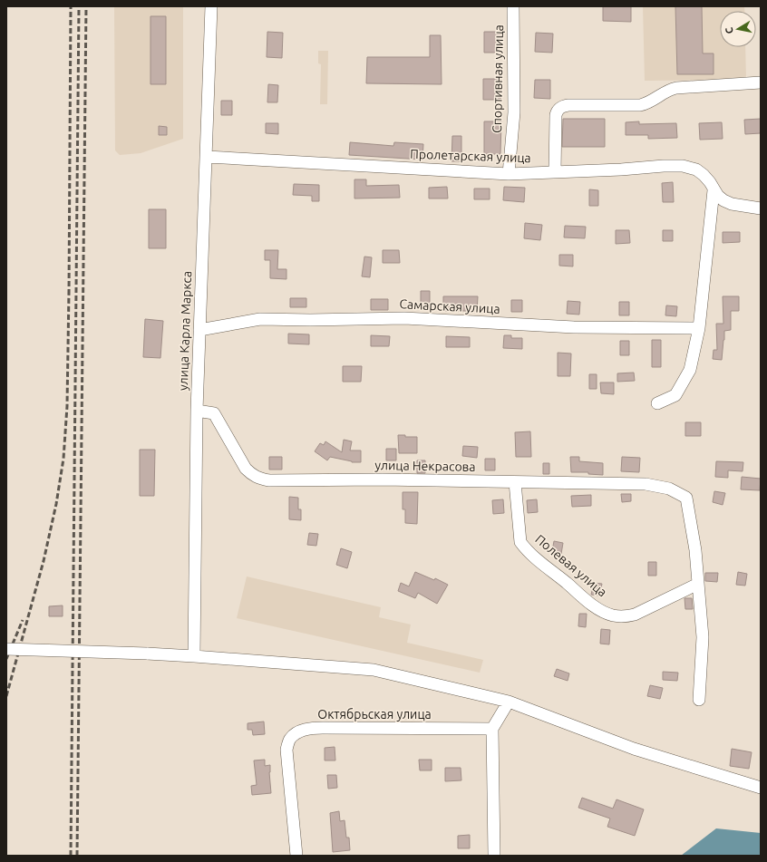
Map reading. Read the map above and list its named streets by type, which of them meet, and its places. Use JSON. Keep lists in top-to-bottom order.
{
  "streets": {
    "street": [
      "Спортивная улица",
      "Пролетарская улица",
      "Самарская улица",
      "улица Карла Маркса",
      "улица Некрасова",
      "Полевая улица",
      "Октябрьская улица"
    ]
  },
  "crossings": [
    ["Спортивная улица", "Пролетарская улица"],
    ["Пролетарская улица", "улица Карла Маркса"],
    ["Самарская улица", "улица Карла Маркса"],
    ["улица Карла Маркса", "улица Некрасова"],
    ["улица Некрасова", "Полевая улица"]
  ],
  "north": "left"
}
